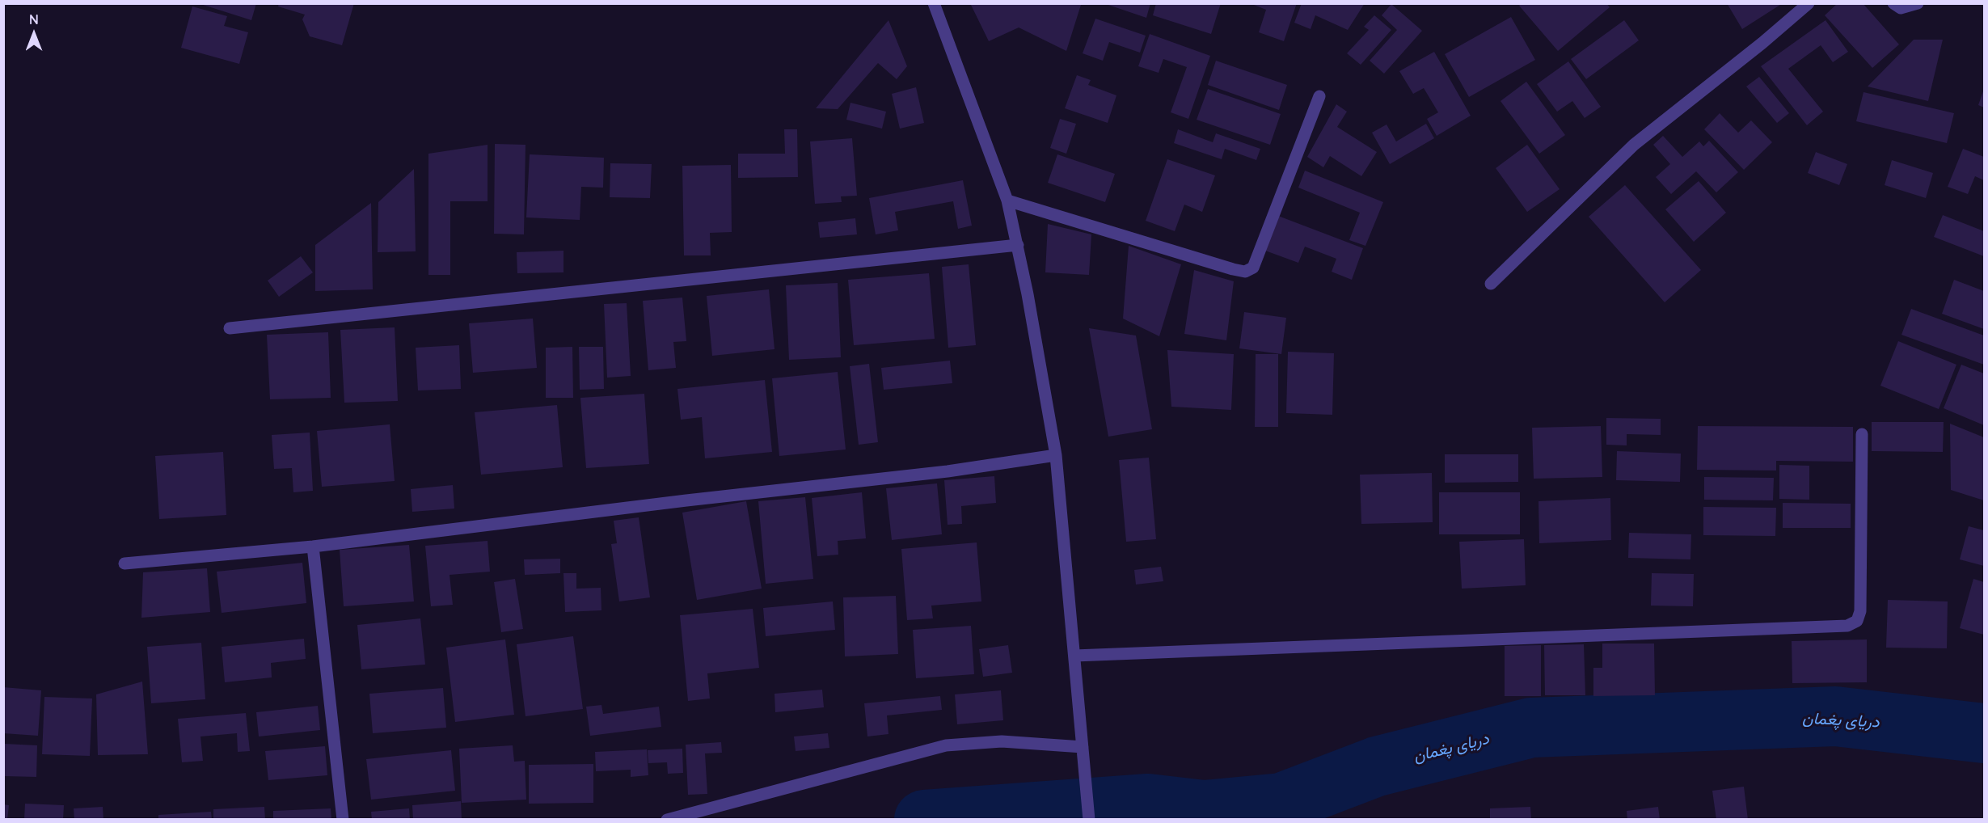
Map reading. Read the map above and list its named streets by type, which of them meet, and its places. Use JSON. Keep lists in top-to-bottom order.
{
  "water": ["دریای پغمان"],
  "north": "top"
}
